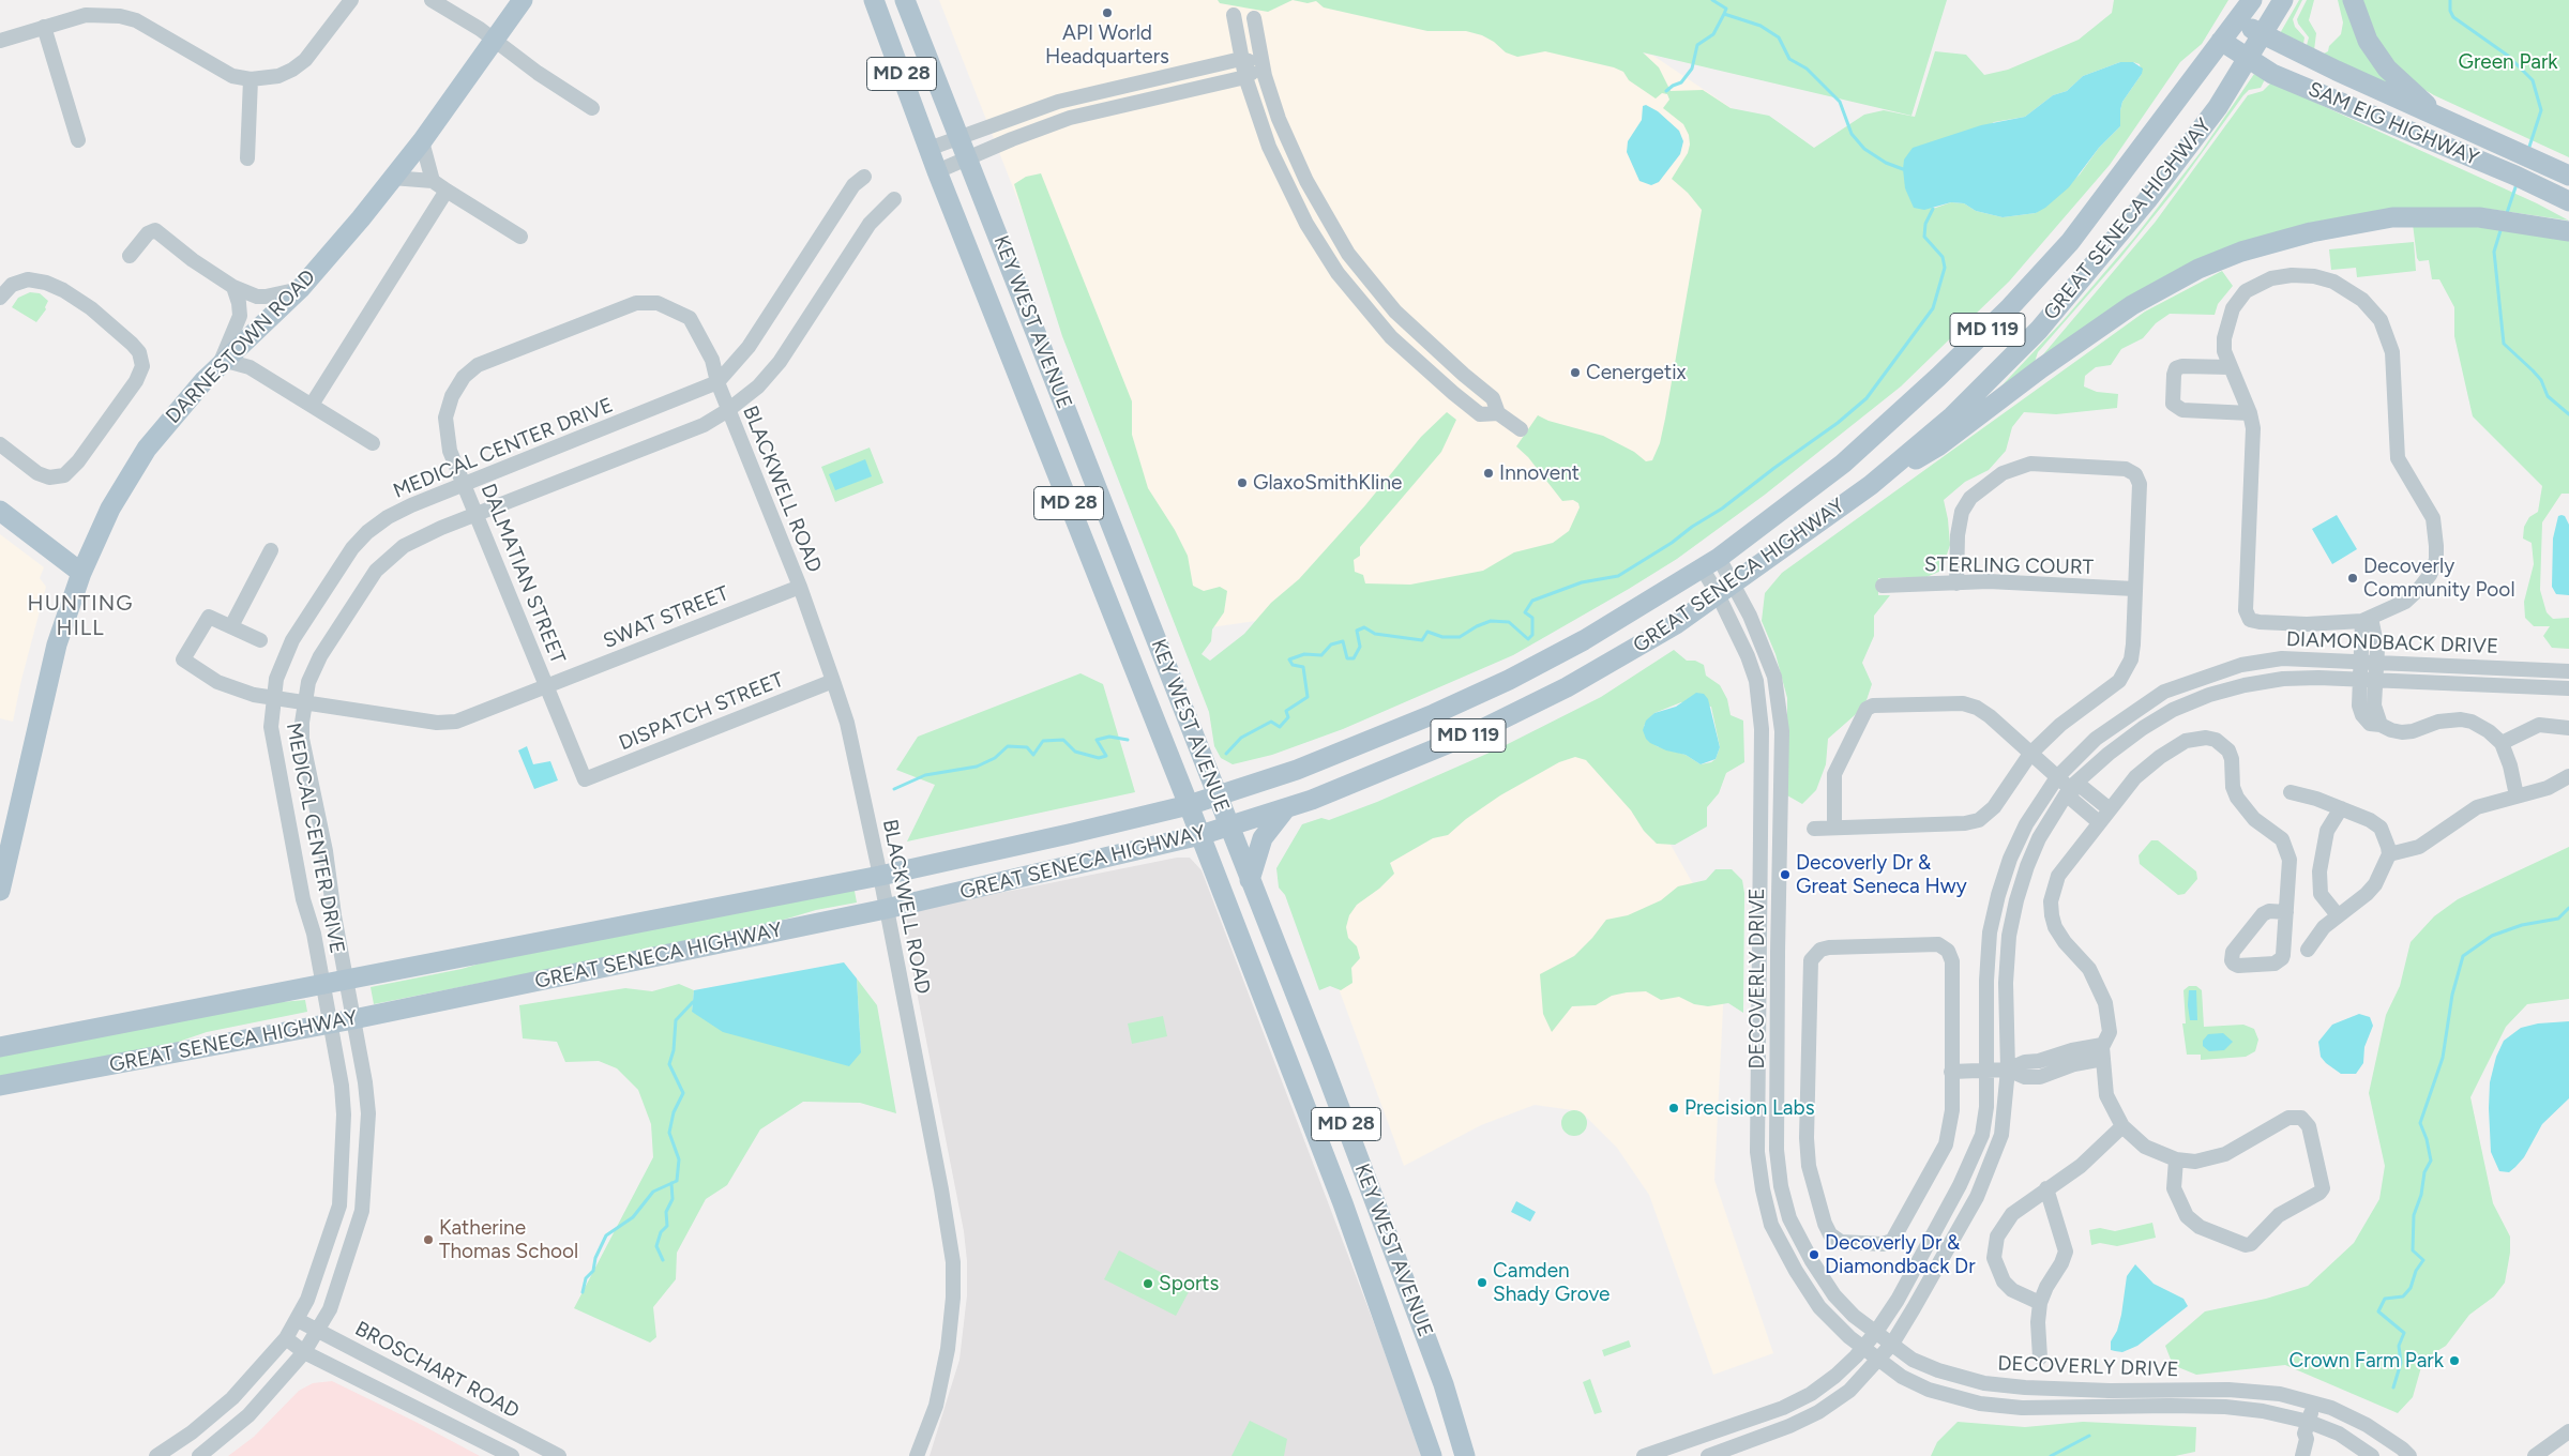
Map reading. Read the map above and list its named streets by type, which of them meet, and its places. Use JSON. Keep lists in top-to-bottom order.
{
  "streets": {
    "main road": [
      "MD 28",
      "SAM EIG HIGHWAY",
      "GREAT SENECA HIGHWAY",
      "KEY WEST AVENUE",
      "MD 119",
      "DARNESTOWN ROAD"
    ],
    "street": [
      "MEDICAL CENTER DRIVE",
      "BLACKWELL ROAD",
      "STERLING COURT",
      "DALMATIAN STREET",
      "SWAT STREET",
      "DIAMONDBACK DRIVE",
      "DISPATCH STREET",
      "DECOVERLY DRIVE",
      "BROSCHART ROAD"
    ]
  },
  "crossings": [
    ["SAM EIG HIGHWAY", "GREAT SENECA HIGHWAY"],
    ["GREAT SENECA HIGHWAY", "KEY WEST AVENUE"],
    ["GREAT SENECA HIGHWAY", "MEDICAL CENTER DRIVE"],
    ["GREAT SENECA HIGHWAY", "BLACKWELL ROAD"],
    ["GREAT SENECA HIGHWAY", "DECOVERLY DRIVE"],
    ["MEDICAL CENTER DRIVE", "BLACKWELL ROAD"],
    ["MEDICAL CENTER DRIVE", "DALMATIAN STREET"],
    ["MEDICAL CENTER DRIVE", "SWAT STREET"],
    ["MEDICAL CENTER DRIVE", "BROSCHART ROAD"],
    ["BLACKWELL ROAD", "DALMATIAN STREET"],
    ["BLACKWELL ROAD", "SWAT STREET"],
    ["BLACKWELL ROAD", "DISPATCH STREET"],
    ["DALMATIAN STREET", "SWAT STREET"],
    ["DALMATIAN STREET", "DISPATCH STREET"],
    ["DIAMONDBACK DRIVE", "DECOVERLY DRIVE"]
  ],
  "districts": ["HUNTING HILL"],
  "parks": ["Green Park"],
  "places": [
    "API World Headquarters",
    "Cenergetix",
    "Innovent",
    "GlaxoSmithKline",
    "Decoverly Community Pool",
    "Decoverly Dr & Great Seneca Hwy",
    "Precision Labs",
    "Katherine Thomas School",
    "Decoverly Dr & Diamondback Dr",
    "Camden Shady Grove",
    "Sports",
    "Crown Farm Park"
  ]
}
